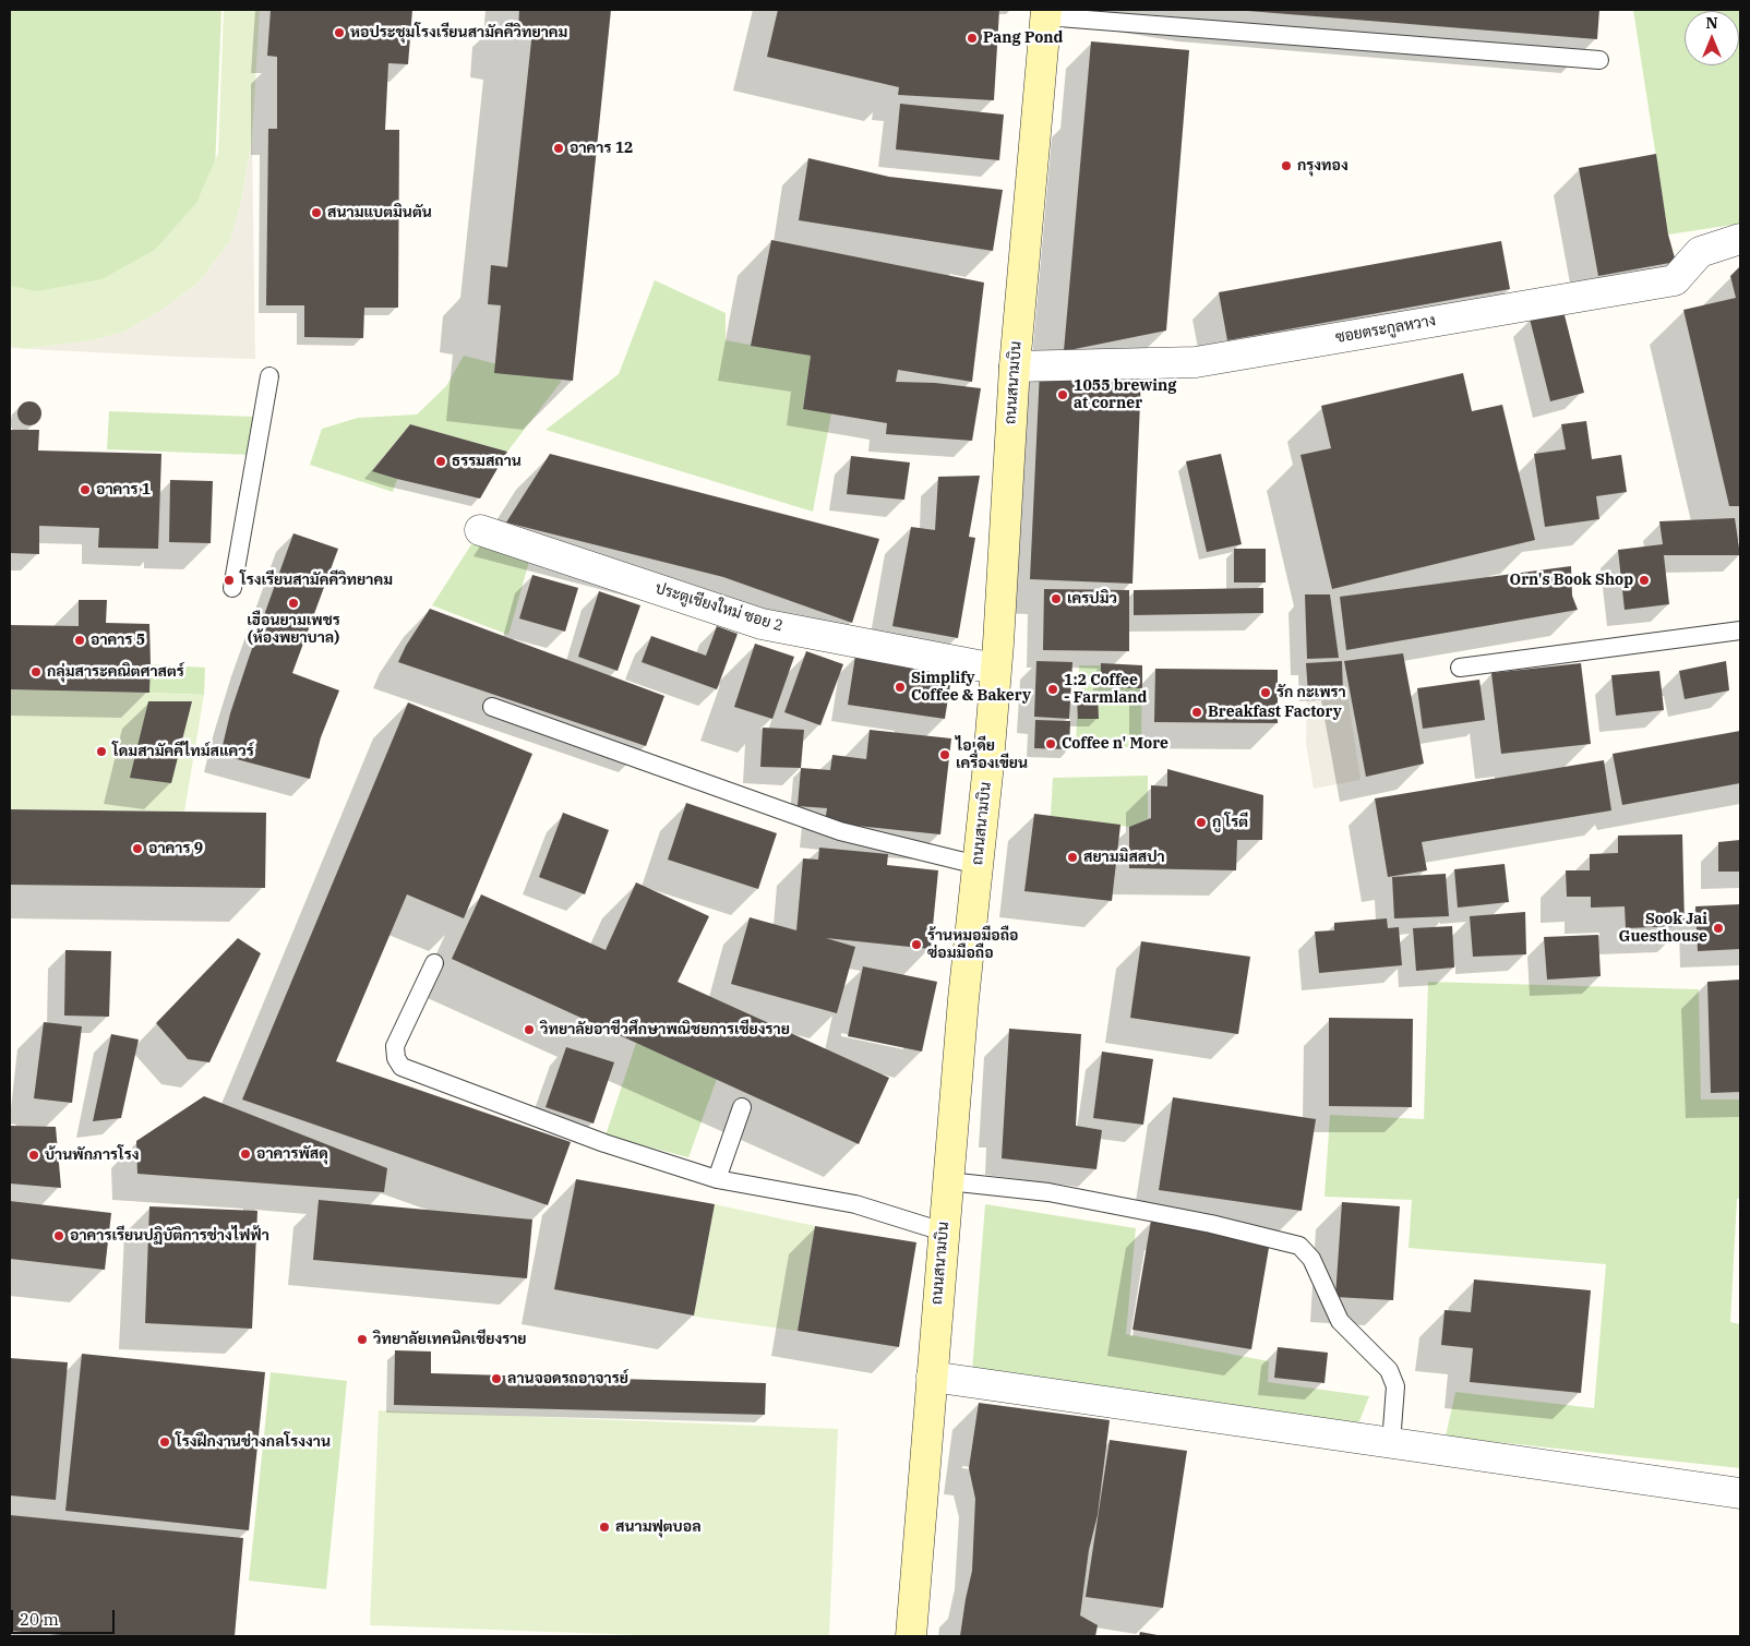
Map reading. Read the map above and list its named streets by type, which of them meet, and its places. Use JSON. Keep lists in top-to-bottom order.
{
  "streets": {
    "street": ["ซอยตระกูลหวาง", "ถนนสนามบิน", "ประตูเชียงใหม่ ซอย 2"]
  },
  "crossings": [
    ["ซอยตระกูลหวาง", "ถนนสนามบิน"],
    ["ถนนสนามบิน", "ประตูเชียงใหม่ ซอย 2"]
  ],
  "places": [
    "หอประชุมโรงเรียนสามัคคีวิทยาคม",
    "Pang Pond",
    "อาคาร 12",
    "กรุงทอง",
    "สนามแบตมินตัน",
    "1055 brewing at corner",
    "ธรรมสถาน",
    "อาคาร 1",
    "โรงเรียนสามัคคีวิทยาคม",
    "Orn's Book Shop",
    "เครปมิว",
    "เฮือนยามเพชร (ห้องพยาบาล)",
    "อาคาร 5",
    "กลุ่มสาระคณิตศาสตร์",
    "Simplify Coffee & Bakery",
    "1:2 Coffee - Farmland",
    "รัก กะเพรา",
    "Breakfast Factory",
    "Coffee n' More",
    "โดมสามัคคีไทม์สแควร์",
    "ไอเดีย เครื่องเขียน",
    "กู โรตี",
    "อาคาร 9",
    "สยามมิสสปา",
    "Sook Jai Guesthouse",
    "ร้านหมอมือถือ ซ่อมมือถือ",
    "วิทยาลัยอาชีวศึกษาพณิชยการเชียงราย",
    "อาคารพัสดุ",
    "บ้านพักภารโรง",
    "อาคารเรียนปฏิบัติการช่างไฟฟ้า",
    "วิทยาลัยเทคนิคเชียงราย",
    "ลานจอดรถอาจารย์",
    "โรงฝึกงานช่างกลโรงงาน",
    "สนามฟุตบอล"
  ],
  "scale_bar": "20 m",
  "north": "top"
}
